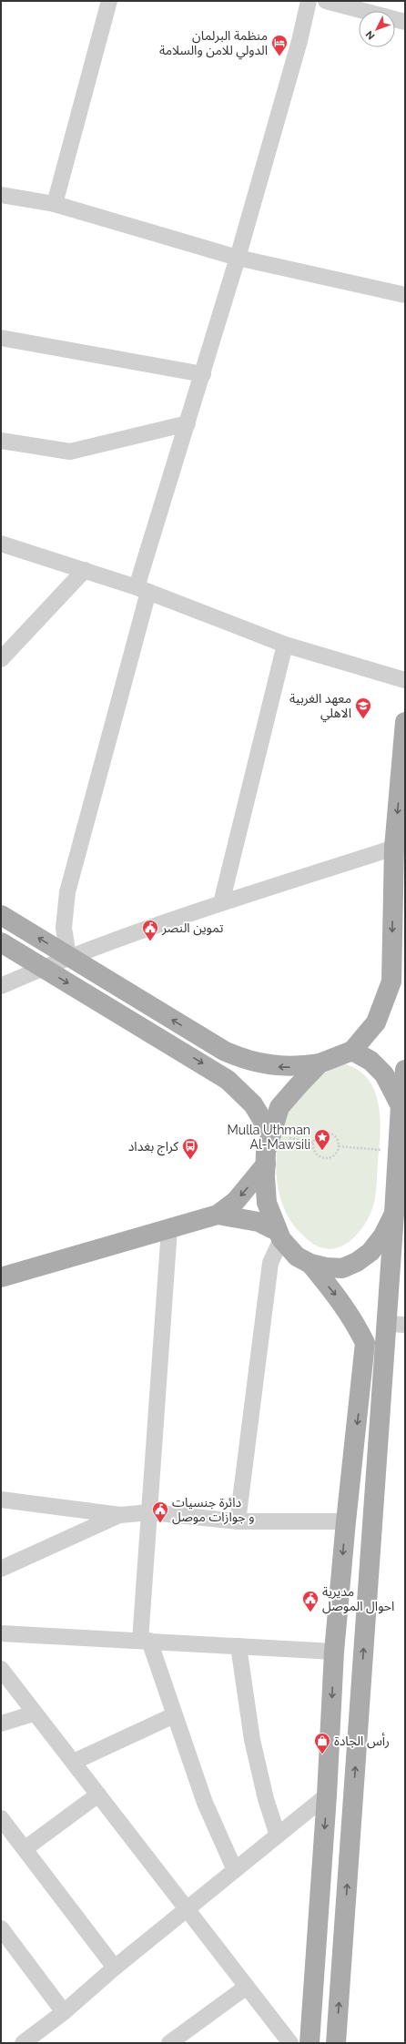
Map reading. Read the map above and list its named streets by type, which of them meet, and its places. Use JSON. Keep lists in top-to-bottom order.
{
  "places": {
    "hotel": ["منظمة البرلمان الدولي للامن والسلامة"],
    "school or university": ["معهد الغربية الاهلي"],
    "public building": ["تموين النصر", "دائرة جنسيات و جوازات موصل", "مديرية احوال الموصل"],
    "place": ["Mulla Uthman Al-Mawsili"],
    "bus stop": ["كراج بغداد"],
    "shop": ["رأس الجادة"]
  },
  "north": "bottom left"
}
